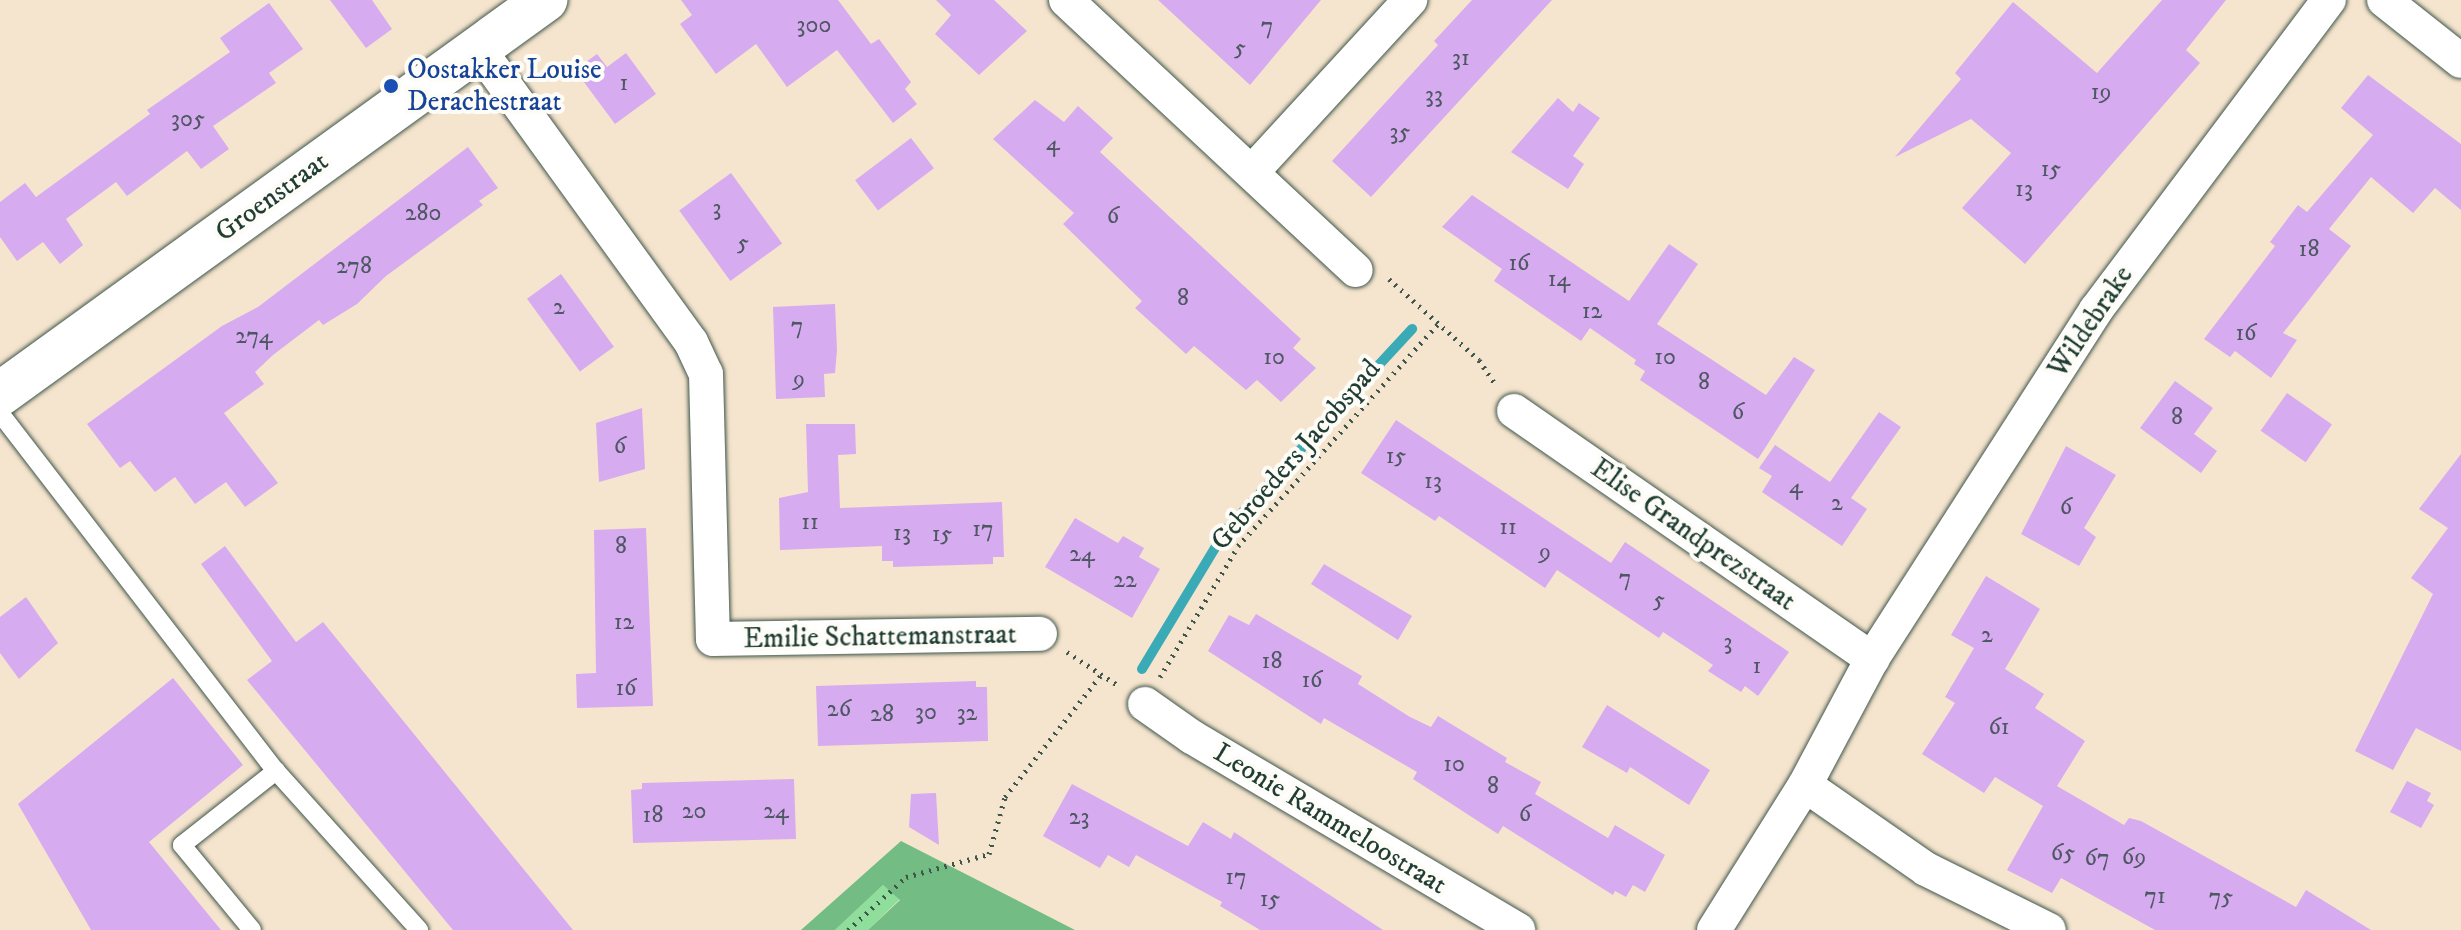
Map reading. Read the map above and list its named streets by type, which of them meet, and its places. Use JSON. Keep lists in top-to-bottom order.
{
  "streets": {
    "street": [
      "Groenstraat",
      "Wildebrake",
      "Elise Grandprezstraat",
      "Emilie Schattemanstraat",
      "Leonie Rammeloostraat"
    ],
    "path": ["Gebroeders Jacobspad"]
  },
  "crossings": [
    ["Groenstraat", "Emilie Schattemanstraat"],
    ["Wildebrake", "Elise Grandprezstraat"],
    ["Gebroeders Jacobspad", "Leonie Rammeloostraat"]
  ],
  "places": ["Oostakker Louise Derachestraat"],
  "house_numbers": [
    "300",
    "7",
    "5",
    "31",
    "1",
    "19",
    "33",
    "305",
    "35",
    "4",
    "15",
    "13",
    "3",
    "280",
    "6",
    "5",
    "18",
    "16",
    "278",
    "14",
    "8",
    "2",
    "12",
    "7",
    "16",
    "274",
    "10",
    "10",
    "9",
    "8",
    "6",
    "8",
    "6",
    "15",
    "13",
    "4",
    "2",
    "6",
    "11",
    "11",
    "17",
    "13",
    "15",
    "8",
    "9",
    "24",
    "7",
    "22",
    "5",
    "12",
    "2",
    "3",
    "18",
    "1",
    "16",
    "16",
    "26",
    "30",
    "32",
    "28",
    "61",
    "10",
    "8",
    "20",
    "24",
    "6",
    "18",
    "23",
    "65",
    "69",
    "67",
    "17",
    "71",
    "75",
    "15"
  ]
}
